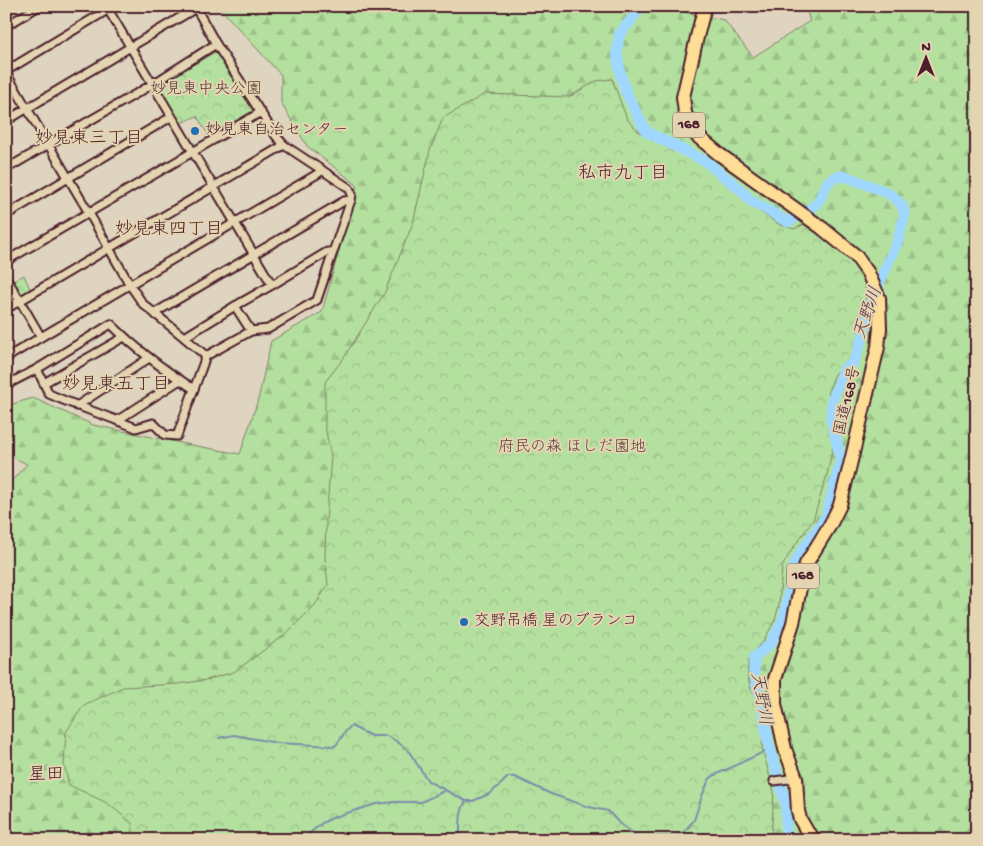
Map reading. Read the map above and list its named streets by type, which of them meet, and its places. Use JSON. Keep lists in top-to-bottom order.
{
  "streets": {
    "highway": ["168", "国道168号"]
  },
  "districts": [
    "妙見東三丁目",
    "私市九丁目",
    "妙見東四丁目",
    "妙見東五丁目",
    "星田"
  ],
  "water": ["天野川"],
  "parks": ["妙見東中央公園", "府民の森 ほしだ園地"],
  "places": ["妙見東自治センター", "交野吊橋 星のブランコ"],
  "north": "top"
}
